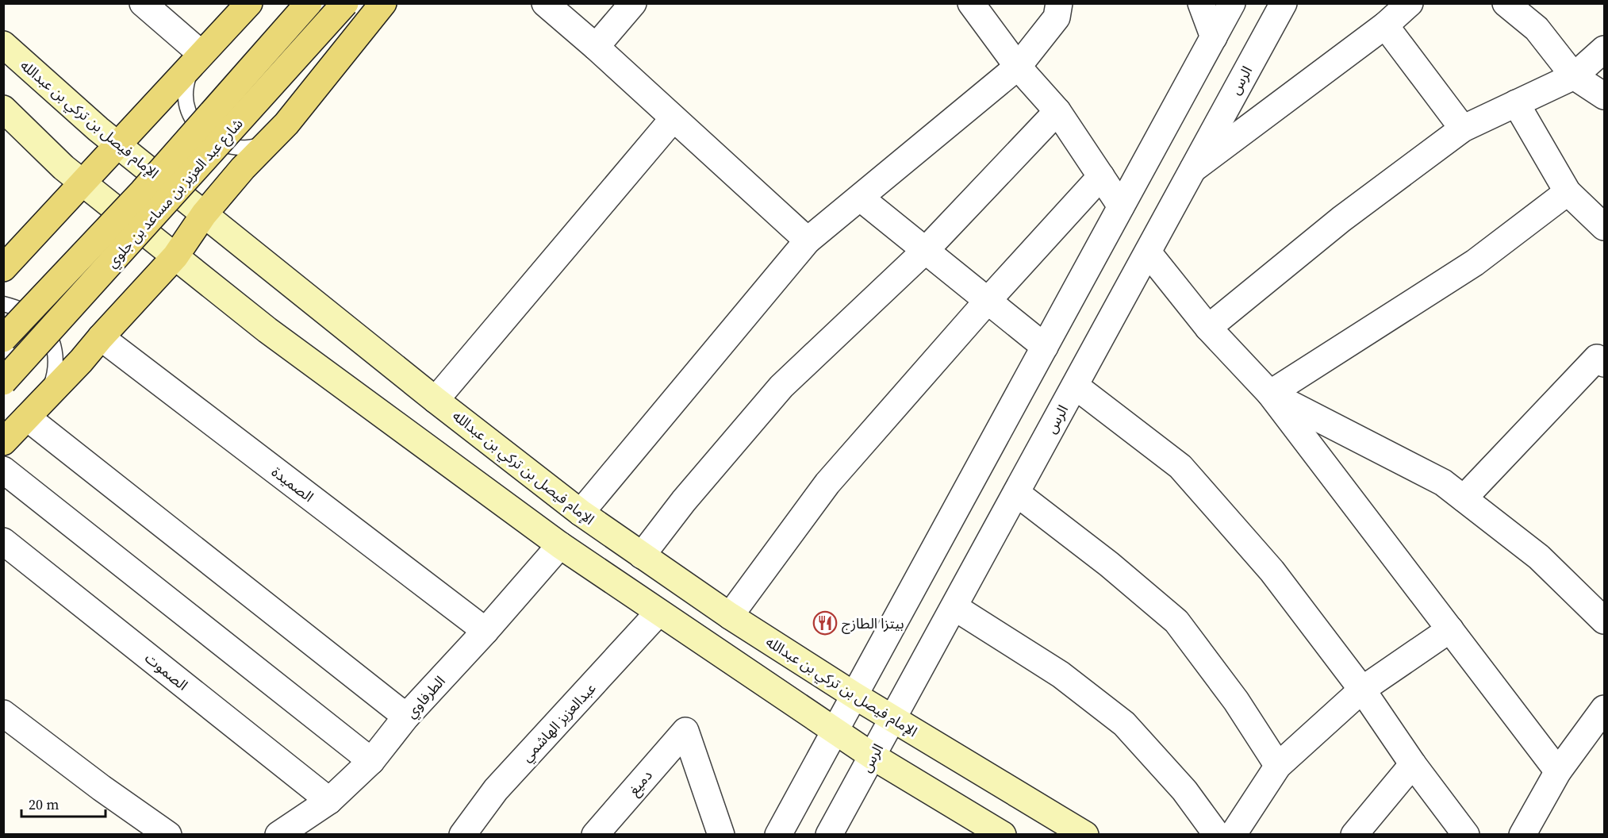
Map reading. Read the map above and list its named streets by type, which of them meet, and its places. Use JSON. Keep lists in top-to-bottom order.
{
  "streets": {
    "main road": ["الإمام فيصل بن تركي بن عبدالله", "شارع عبد العزيز بن مساعد بن جلوي"],
    "street": [
      "الرس",
      "الصميدة",
      "الصموت",
      "الطرفاوي",
      "عبدالعزيز الهاشمي",
      "دميغ"
    ]
  },
  "crossings": [
    ["الرس", "الإمام فيصل بن تركي بن عبدالله"],
    ["الصميدة", "الطرفاوي"],
    ["الصموت", "الطرفاوي"]
  ],
  "places": {
    "restaurant": ["بيتزا الطازج"]
  },
  "scale_bar": "20 m"
}
